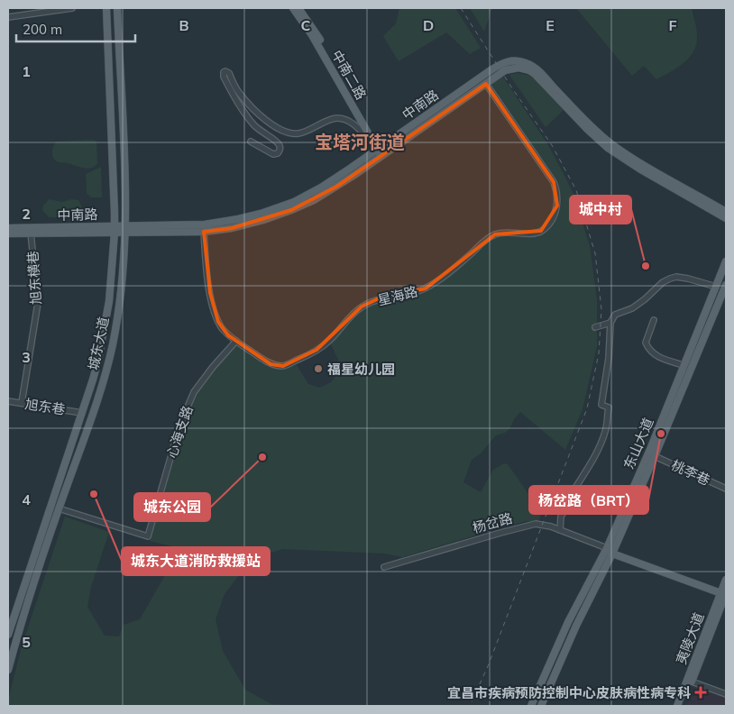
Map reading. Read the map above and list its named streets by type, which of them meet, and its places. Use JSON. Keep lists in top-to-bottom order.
{
  "streets": {
    "main road": [
      "中南二路",
      "中南路",
      "城东大道",
      "东山大道",
      "杨岔路",
      "夷陵大道"
    ],
    "street": [
      "旭东横巷",
      "星海路",
      "旭东巷",
      "心海支路",
      "桃李巷"
    ]
  },
  "crossings": [
    ["中南二路", "中南路"],
    ["中南路", "旭东横巷"],
    ["中南路", "星海路"],
    ["中南路", "城东大道"],
    ["旭东横巷", "旭东巷"],
    ["星海路", "心海支路"],
    ["城东大道", "旭东巷"],
    ["城东大道", "心海支路"],
    ["东山大道", "桃李巷"],
    ["东山大道", "杨岔路"],
    ["杨岔路", "夷陵大道"]
  ],
  "districts": ["宝塔河街道"],
  "places": {
    "other": [
      "城中村",
      "福星幼儿园",
      "杨岔路（BRT）",
      "城东公园",
      "城东大道消防救援站"
    ],
    "health": ["宜昌市疾病预防控制中心皮肤病性病专科"]
  },
  "scale_bar": "200 m",
  "grid": {
    "columns": [
      "B",
      "C",
      "D",
      "E",
      "F"
    ],
    "rows": [
      "1",
      "2",
      "3",
      "4",
      "5"
    ]
  }
}
